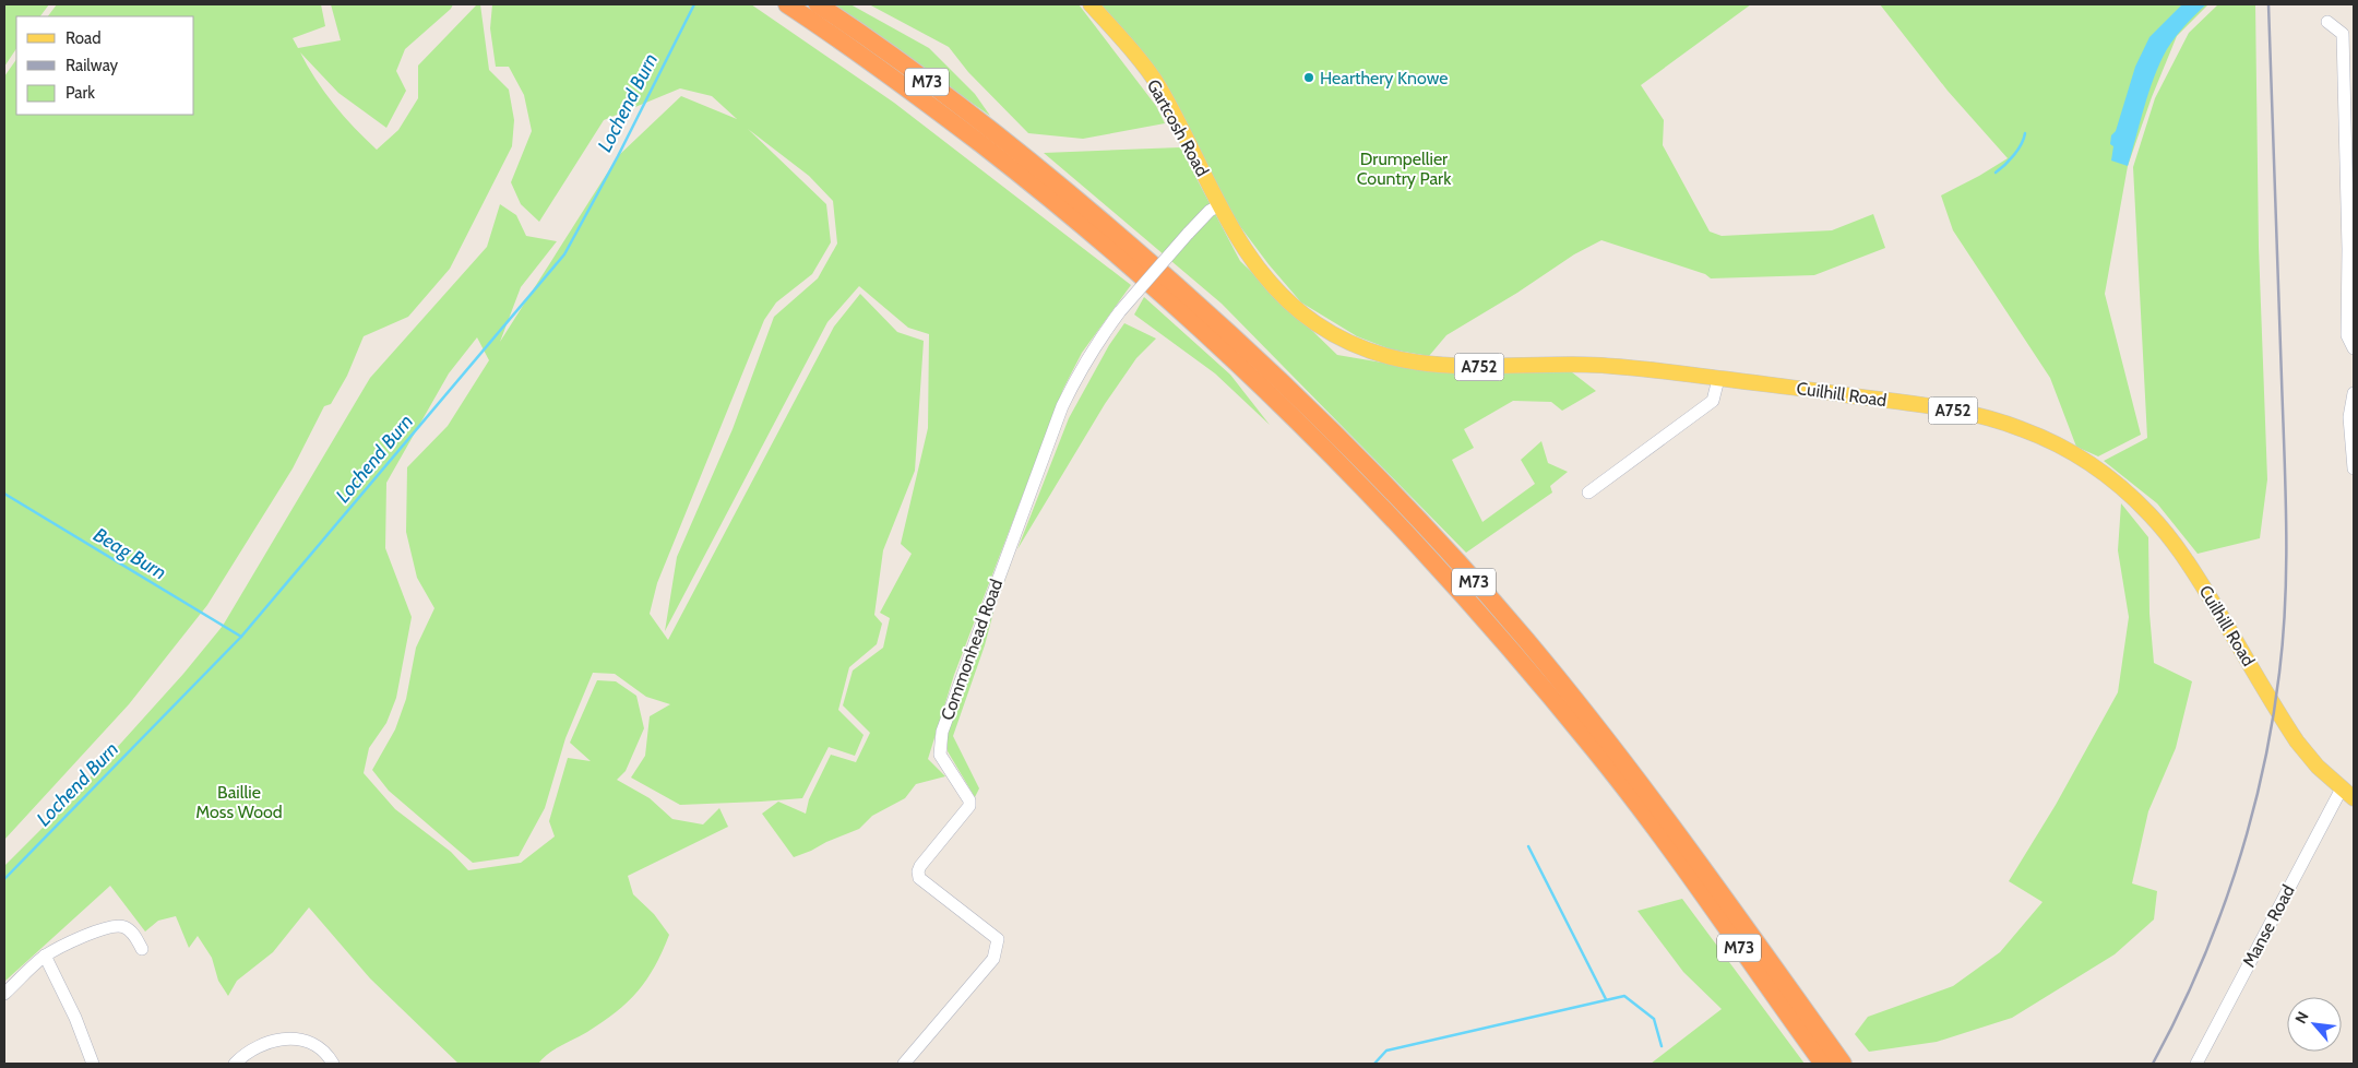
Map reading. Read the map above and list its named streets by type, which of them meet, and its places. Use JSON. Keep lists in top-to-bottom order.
{
  "streets": {
    "highway": ["M73"],
    "main road": ["Gartcosh Road", "A752", "Cuilhill Road"],
    "street": ["Commonhead Road", "Manse Road"]
  },
  "crossings": [
    ["Gartcosh Road", "Cuilhill Road"],
    ["Gartcosh Road", "Commonhead Road"],
    ["Cuilhill Road", "Commonhead Road"],
    ["Cuilhill Road", "Manse Road"]
  ],
  "water": ["Lochend Burn", "Beag Burn"],
  "parks": ["Drumpellier Country Park", "Baillie Moss Wood"],
  "places": ["Hearthery Knowe"],
  "legend": ["Road", "Railway", "Park"],
  "north": "top left"
}
